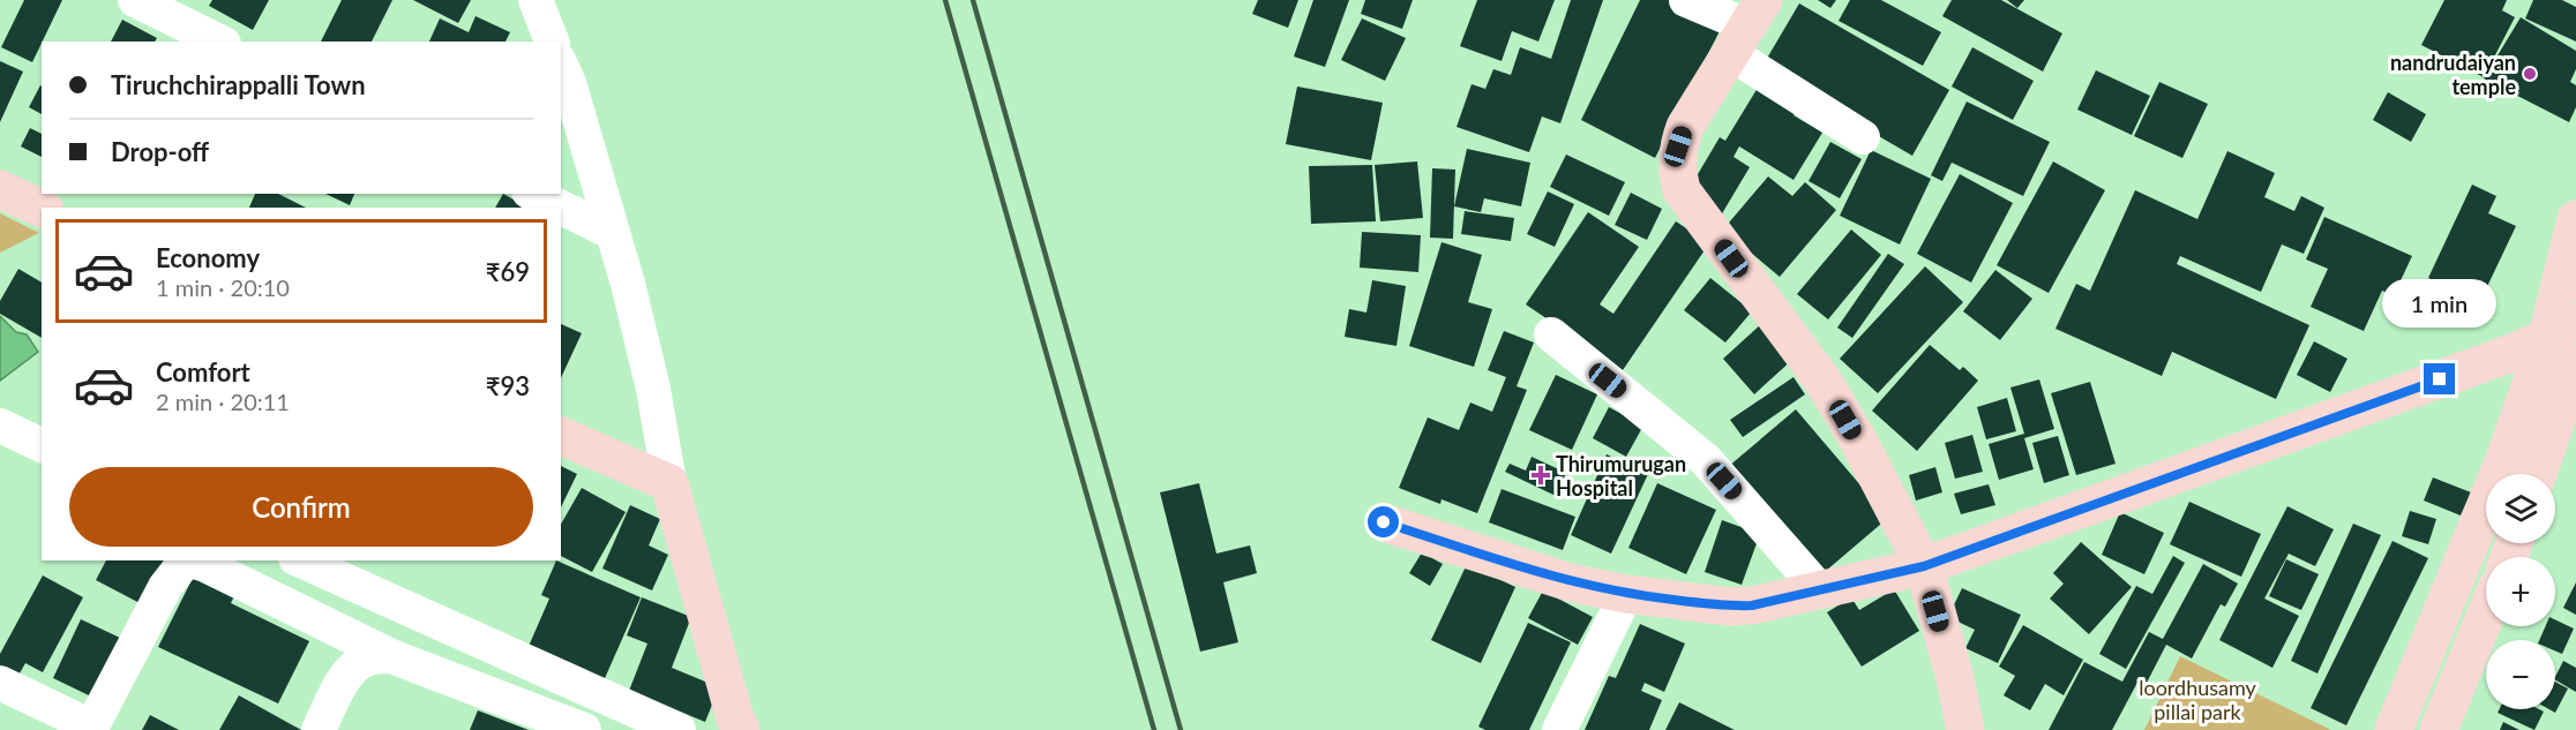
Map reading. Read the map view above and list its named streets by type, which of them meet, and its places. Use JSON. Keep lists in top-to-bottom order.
{
  "parks": ["loordhusamy pillai park"],
  "places": {
    "other": ["nandrudaiyan temple"],
    "health": ["Thirumurugan Hospital"]
  },
  "page": {
    "banner": ["Tiruchchirappalli Town", "Drop-off"],
    "list": [
      {
        "name": "Economy",
        "note": "1 min · 20:10",
        "value": "₹69"
      },
      {
        "name": "Comfort",
        "note": "2 min · 20:11",
        "value": "₹93"
      }
    ],
    "bubble": "1 min",
    "buttons": "Confirm",
    "map_buttons": ["+", "−"]
  }
}
